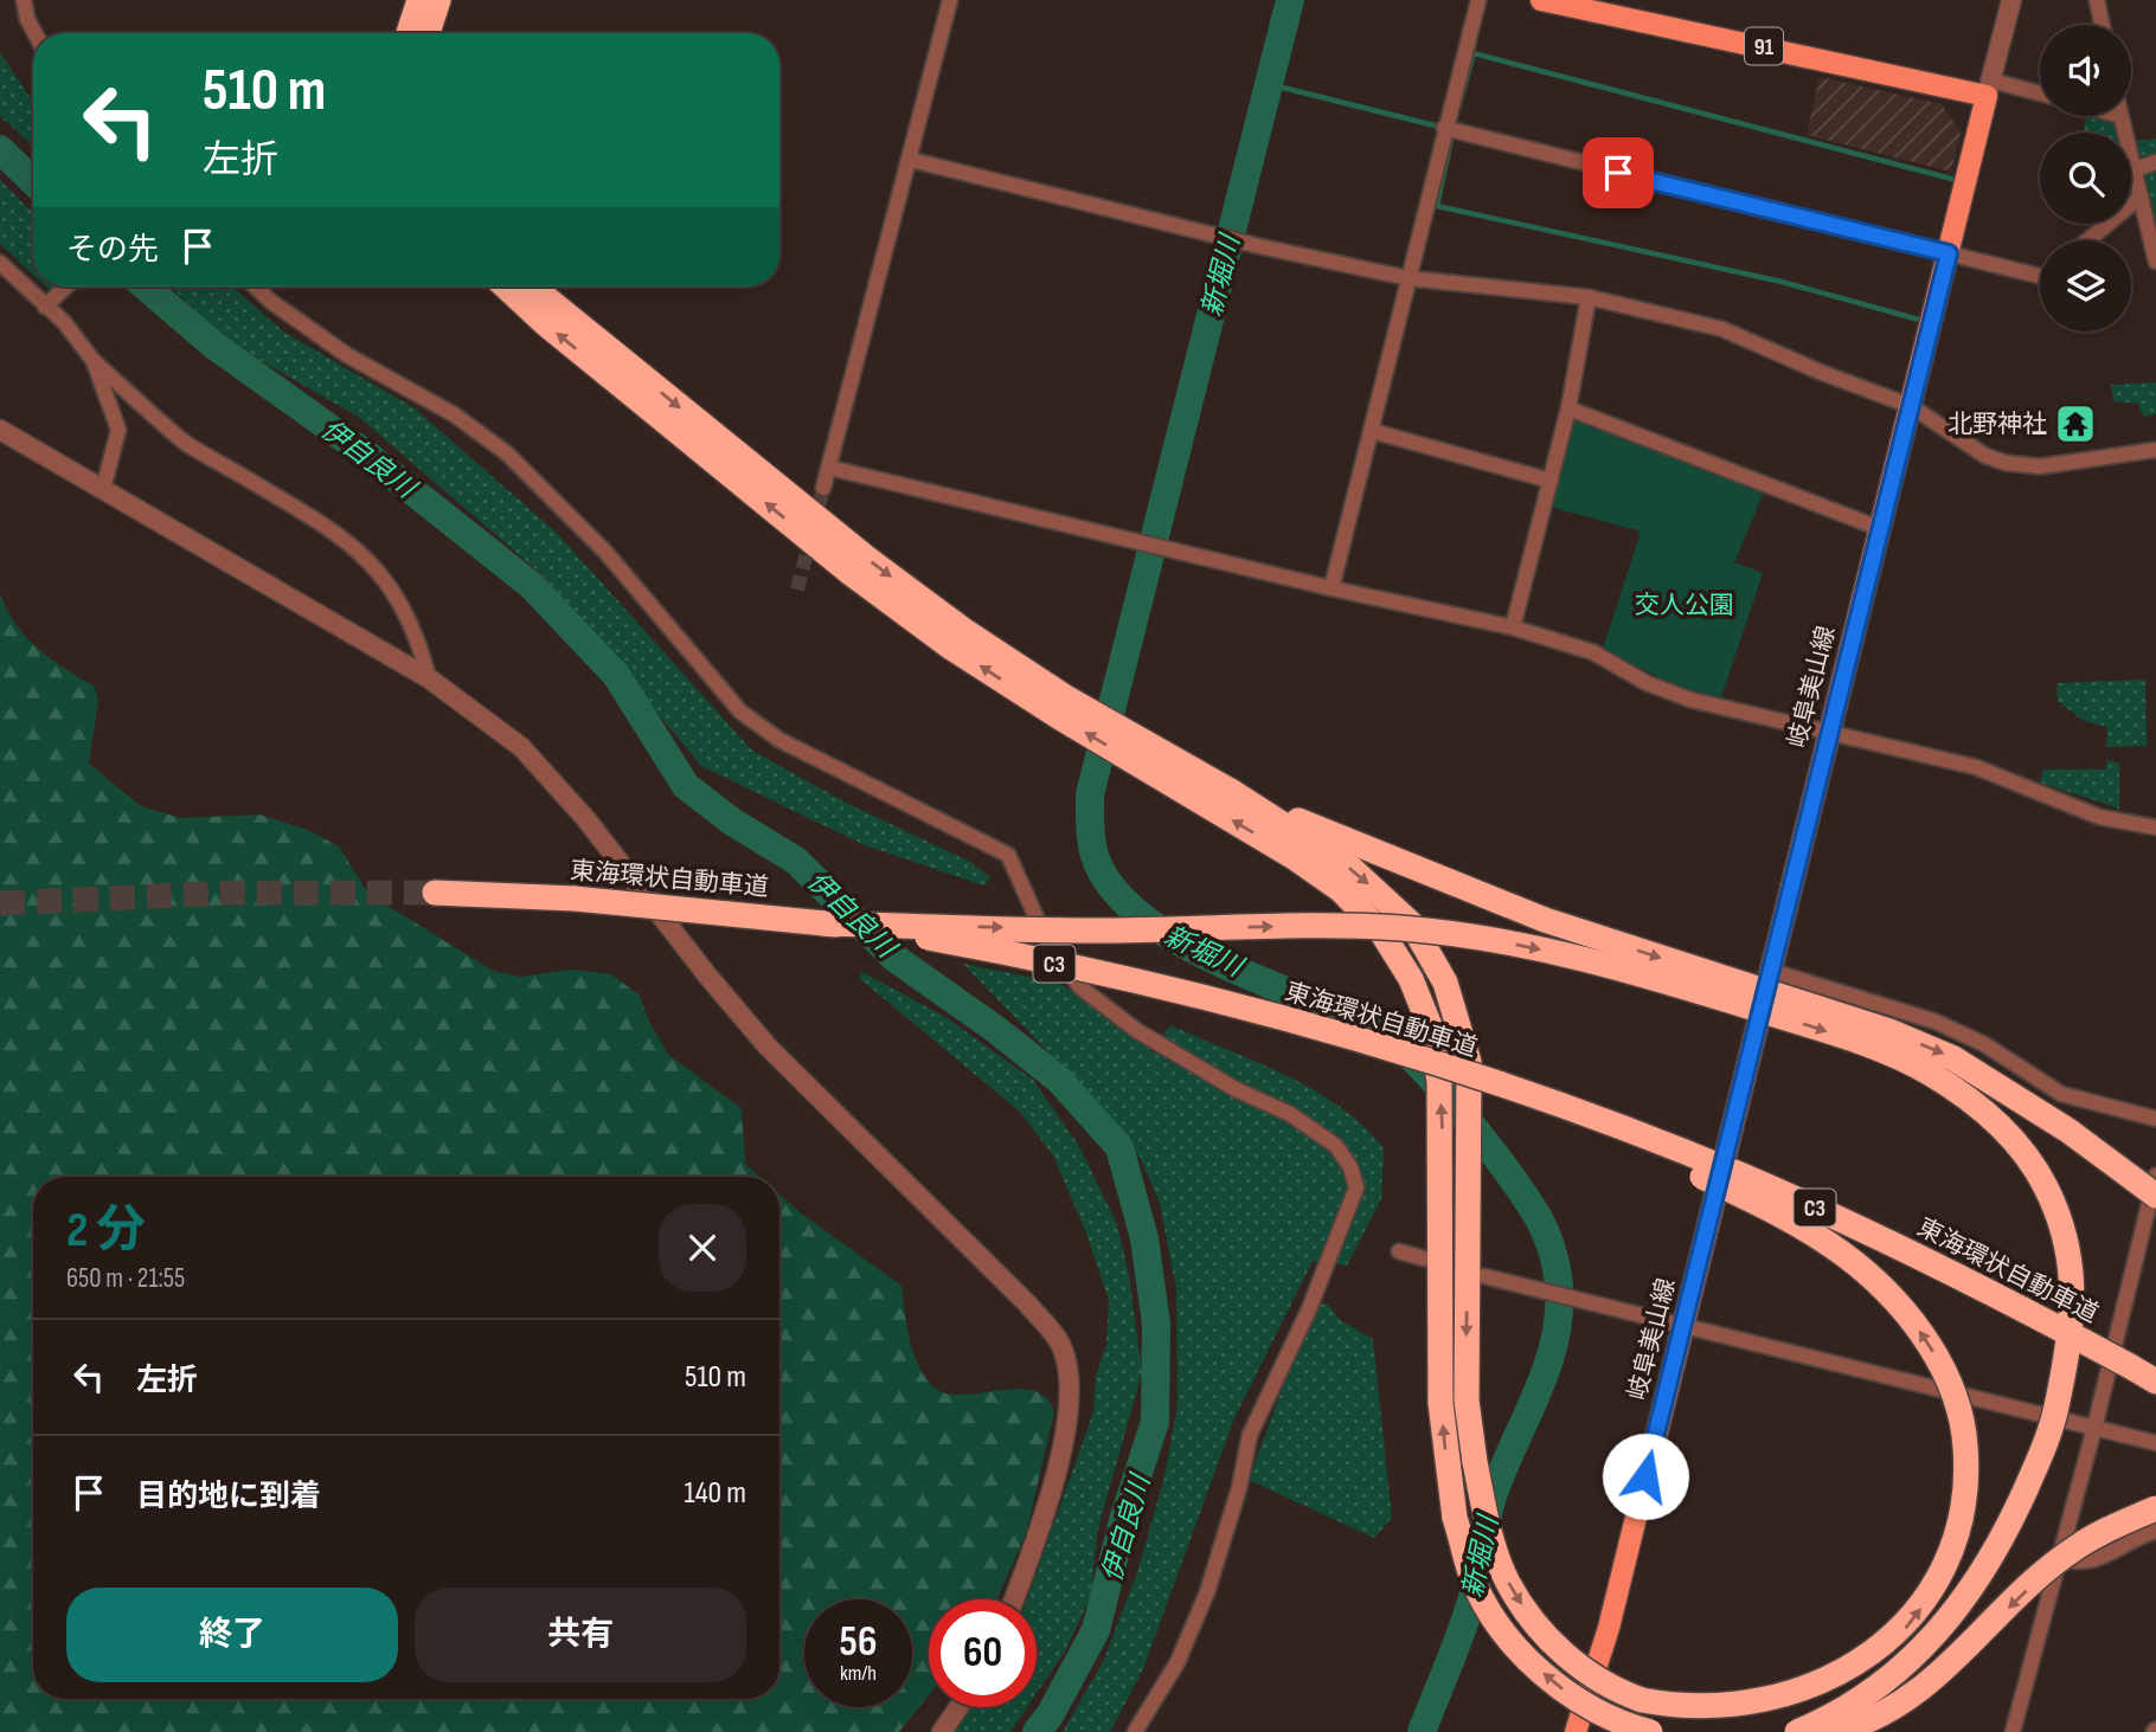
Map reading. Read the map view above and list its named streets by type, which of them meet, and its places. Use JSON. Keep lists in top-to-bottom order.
{
  "streets": {
    "highway": ["東海環状自動車道", "C3"],
    "main road": ["91", "岐阜美山線"]
  },
  "crossings": [
    ["91", "岐阜美山線"]
  ],
  "water": ["新堀川", "伊自良川"],
  "parks": ["交人公園"],
  "places": {
    "temple": ["北野神社"]
  },
  "page": {
    "turn": ["510 m", "左折"],
    "then": "その先",
    "heading": ["2 分", "650 m · 21:55"],
    "list": [
      {
        "name": "左折",
        "value": "510 m"
      },
      {
        "name": "目的地に到着",
        "value": "140 m"
      }
    ],
    "buttons": ["終了", "共有"],
    "speed": "56 km/h",
    "limit": "60"
  }
}
